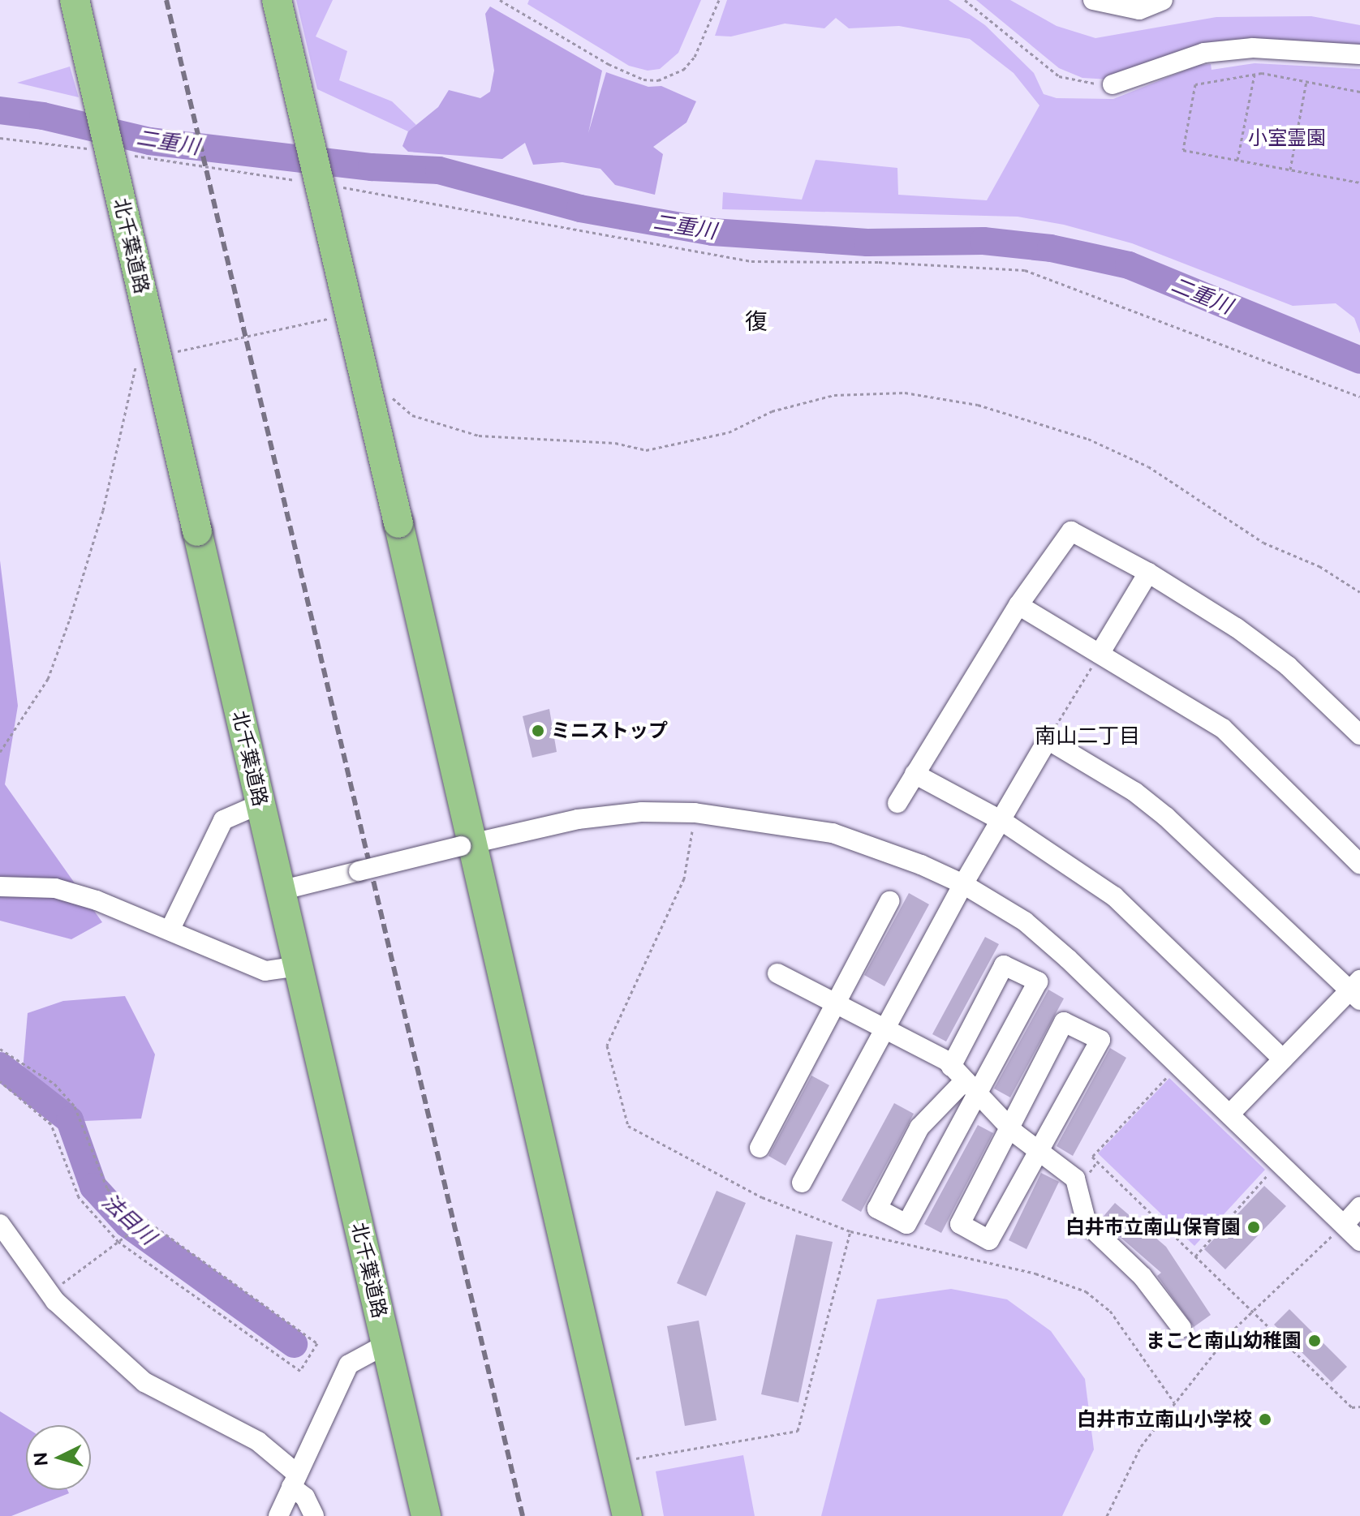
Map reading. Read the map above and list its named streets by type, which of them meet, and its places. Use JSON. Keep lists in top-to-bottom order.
{
  "streets": {
    "highway": ["北千葉道路"]
  },
  "districts": ["復", "南山二丁目"],
  "water": ["二重川", "法目川"],
  "parks": ["小室霊園"],
  "places": [
    "ミニストップ",
    "白井市立南山保育園",
    "まこと南山幼稚園",
    "白井市立南山小学校"
  ],
  "north": "left"
}
